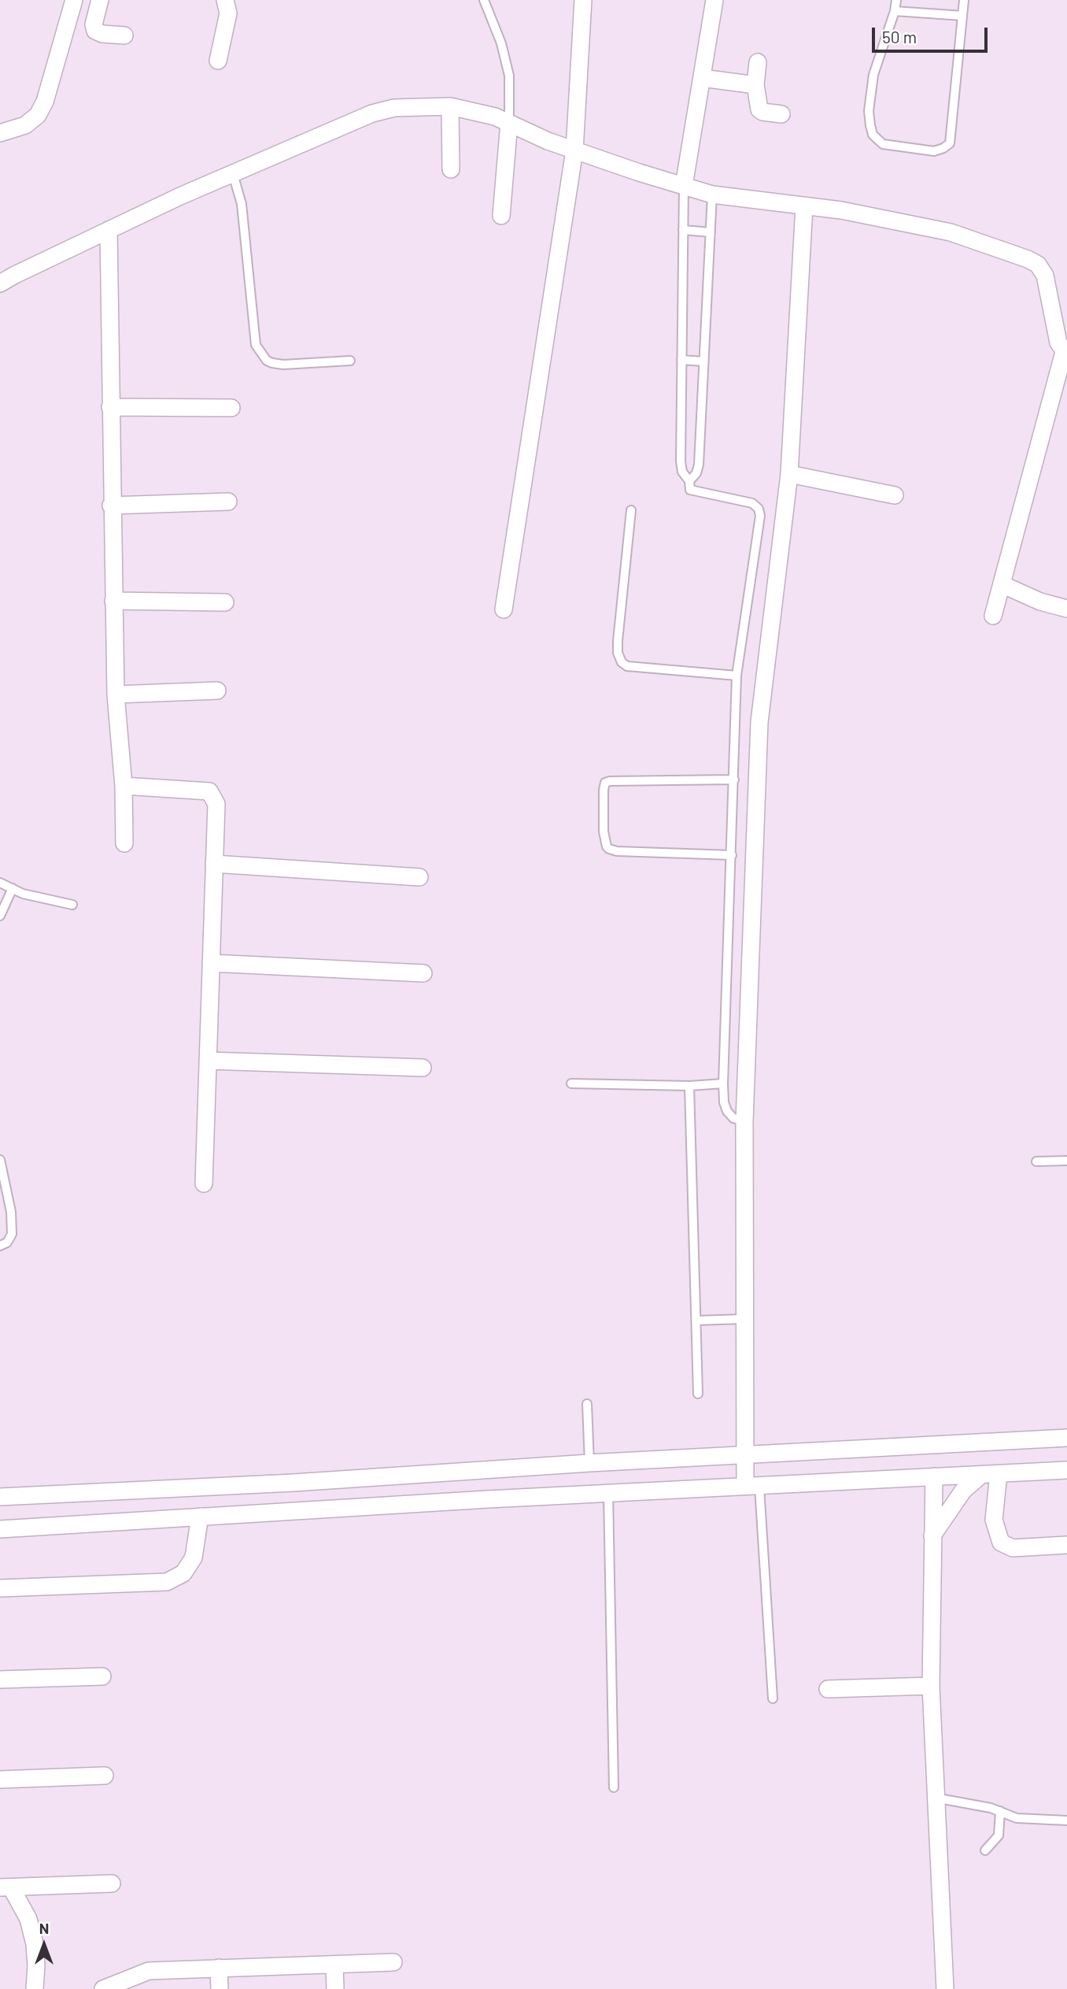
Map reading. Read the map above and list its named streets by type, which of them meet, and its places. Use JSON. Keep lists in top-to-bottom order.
{
  "scale_bar": "50 m",
  "north": "top"
}
